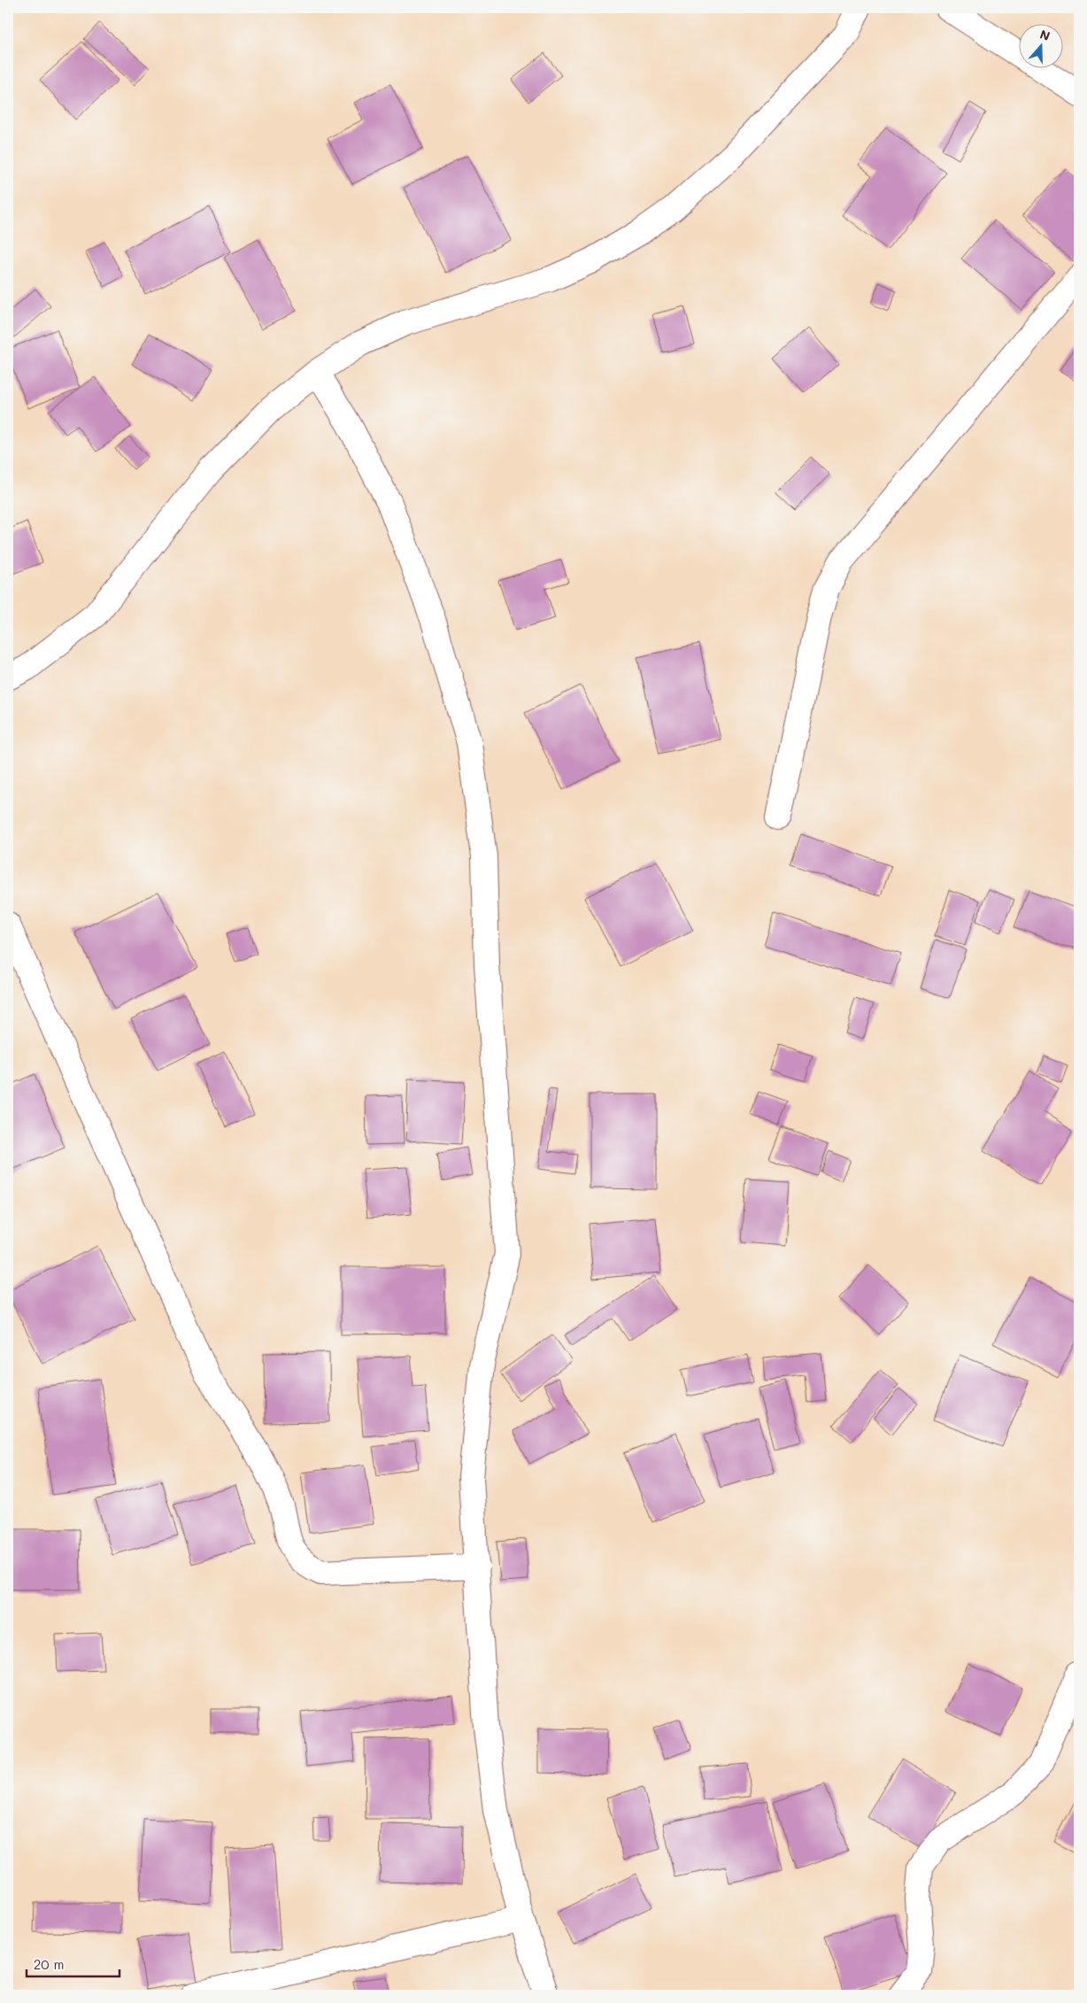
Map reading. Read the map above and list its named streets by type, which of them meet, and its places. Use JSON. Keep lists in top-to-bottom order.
{
  "scale_bar": "20 m",
  "north": "top"
}
